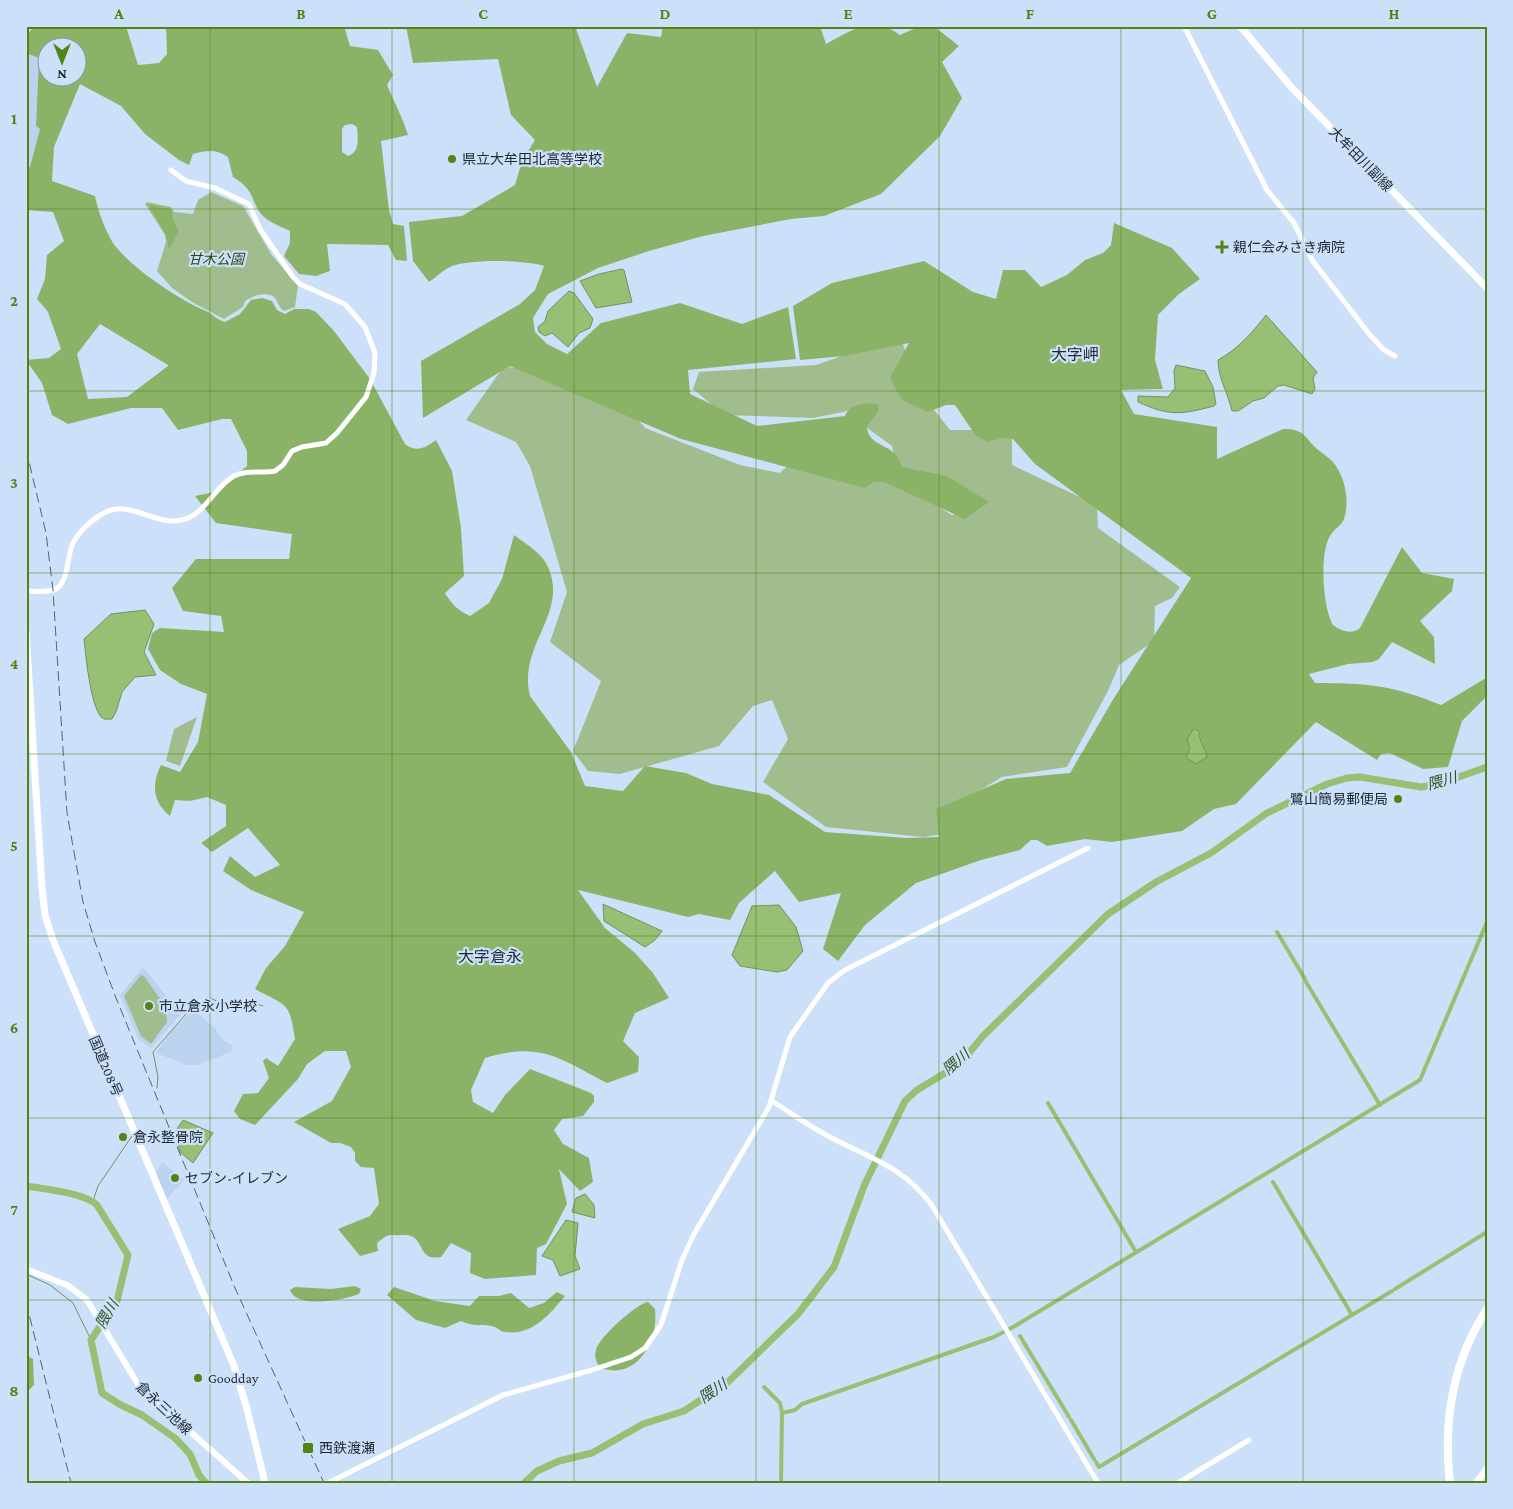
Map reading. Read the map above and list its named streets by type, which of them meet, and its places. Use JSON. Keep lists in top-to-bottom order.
{
  "streets": {
    "main road": ["大牟田川副線", "国道208号", "倉永三池線"]
  },
  "districts": ["大字岬", "大字倉永"],
  "water": ["隈川"],
  "parks": ["甘木公園"],
  "places": {
    "other": [
      "県立大牟田北高等学校",
      "鷺山簡易郵便局",
      "市立倉永小学校",
      "倉永整骨院",
      "セブン-イレブン",
      "Goodday"
    ],
    "health": ["親仁会みさき病院"],
    "transit": ["西鉄渡瀬"]
  },
  "north": "bottom",
  "grid": {
    "columns": [
      "A",
      "B",
      "C",
      "D",
      "E",
      "F",
      "G",
      "H"
    ],
    "rows": [
      "1",
      "2",
      "3",
      "4",
      "5",
      "6",
      "7",
      "8"
    ]
  }
}
